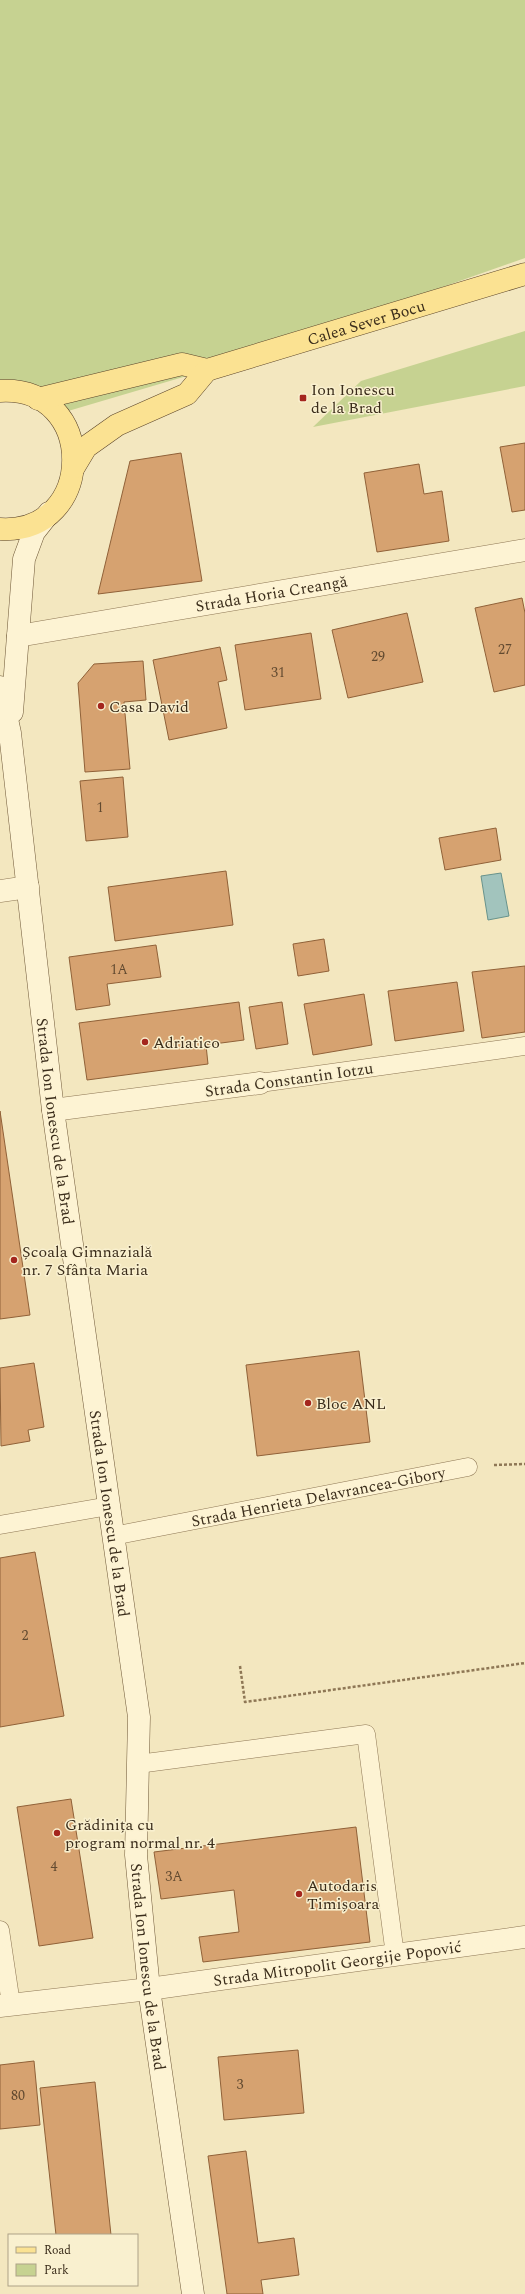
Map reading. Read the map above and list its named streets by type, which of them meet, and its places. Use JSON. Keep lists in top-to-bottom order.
{
  "streets": {
    "main road": ["Calea Sever Bocu"],
    "street": [
      "Strada Horia Creangă",
      "Strada Constantin Iotzu",
      "Strada Ion Ionescu de la Brad",
      "Strada Mitropolit Georgije Popović"
    ],
    "lane": ["Strada Henrieta Delavrancea-Gibory"]
  },
  "crossings": [
    ["Strada Horia Creangă", "Strada Ion Ionescu de la Brad"],
    ["Strada Constantin Iotzu", "Strada Ion Ionescu de la Brad"],
    ["Strada Ion Ionescu de la Brad", "Strada Henrieta Delavrancea-Gibory"],
    ["Strada Ion Ionescu de la Brad", "Strada Mitropolit Georgije Popović"]
  ],
  "places": {
    "transit": ["Ion Ionescu de la Brad"],
    "other": [
      "Casa David",
      "Adriatico",
      "Școala Gimnazială nr. 7 Sfânta Maria",
      "Bloc ANL",
      "Grădinița cu program normal nr. 4",
      "Autodaris Timișoara"
    ]
  },
  "house_numbers": [
    "27",
    "29",
    "31",
    "1",
    "1A",
    "2",
    "4",
    "3A",
    "3",
    "80"
  ],
  "legend": ["Road", "Park"]
}
